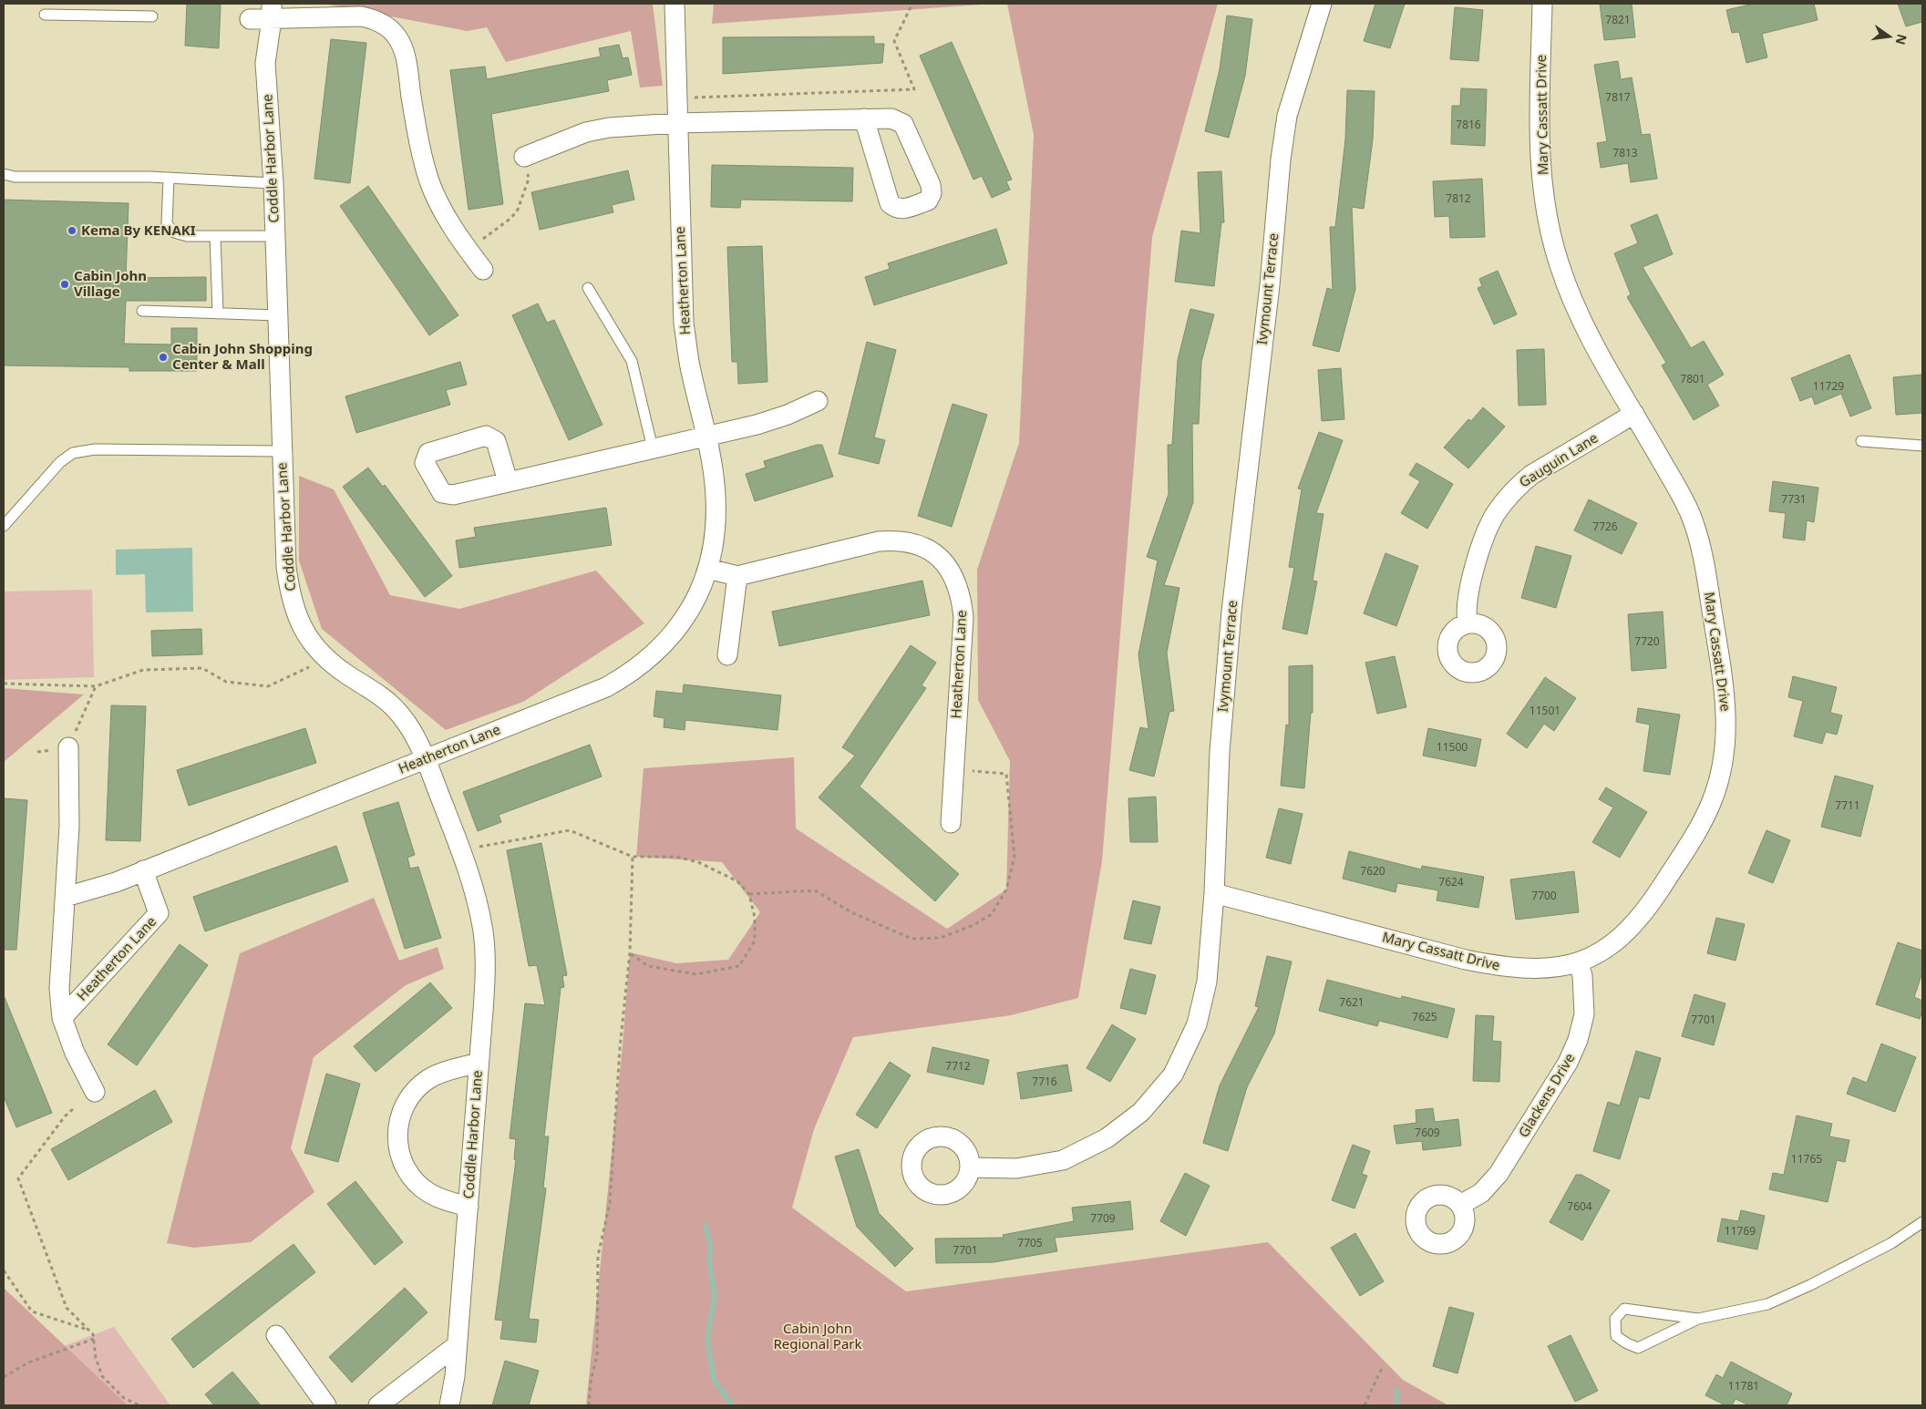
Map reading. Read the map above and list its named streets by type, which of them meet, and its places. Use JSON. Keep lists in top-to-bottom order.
{
  "streets": {
    "street": [
      "Mary Cassatt Drive",
      "Coddle Harbor Lane",
      "Heatherton Lane",
      "Ivymount Terrace",
      "Gauguin Lane",
      "Glackens Drive"
    ]
  },
  "crossings": [
    ["Mary Cassatt Drive", "Ivymount Terrace"],
    ["Mary Cassatt Drive", "Gauguin Lane"],
    ["Mary Cassatt Drive", "Glackens Drive"],
    ["Coddle Harbor Lane", "Heatherton Lane"]
  ],
  "parks": ["Cabin John Regional Park"],
  "places": ["Kema By KENAKI", "Cabin John Village", "Cabin John Shopping Center & Mall"],
  "house_numbers": [
    "7821",
    "7817",
    "7816",
    "7813",
    "7812",
    "7801",
    "11729",
    "7731",
    "7726",
    "7720",
    "11501",
    "11500",
    "7711",
    "7620",
    "7624",
    "7700",
    "7621",
    "7625",
    "7701",
    "7712",
    "7716",
    "7609",
    "11765",
    "7604",
    "7709",
    "11769",
    "7705",
    "7701",
    "11781"
  ],
  "north": "right"
}
